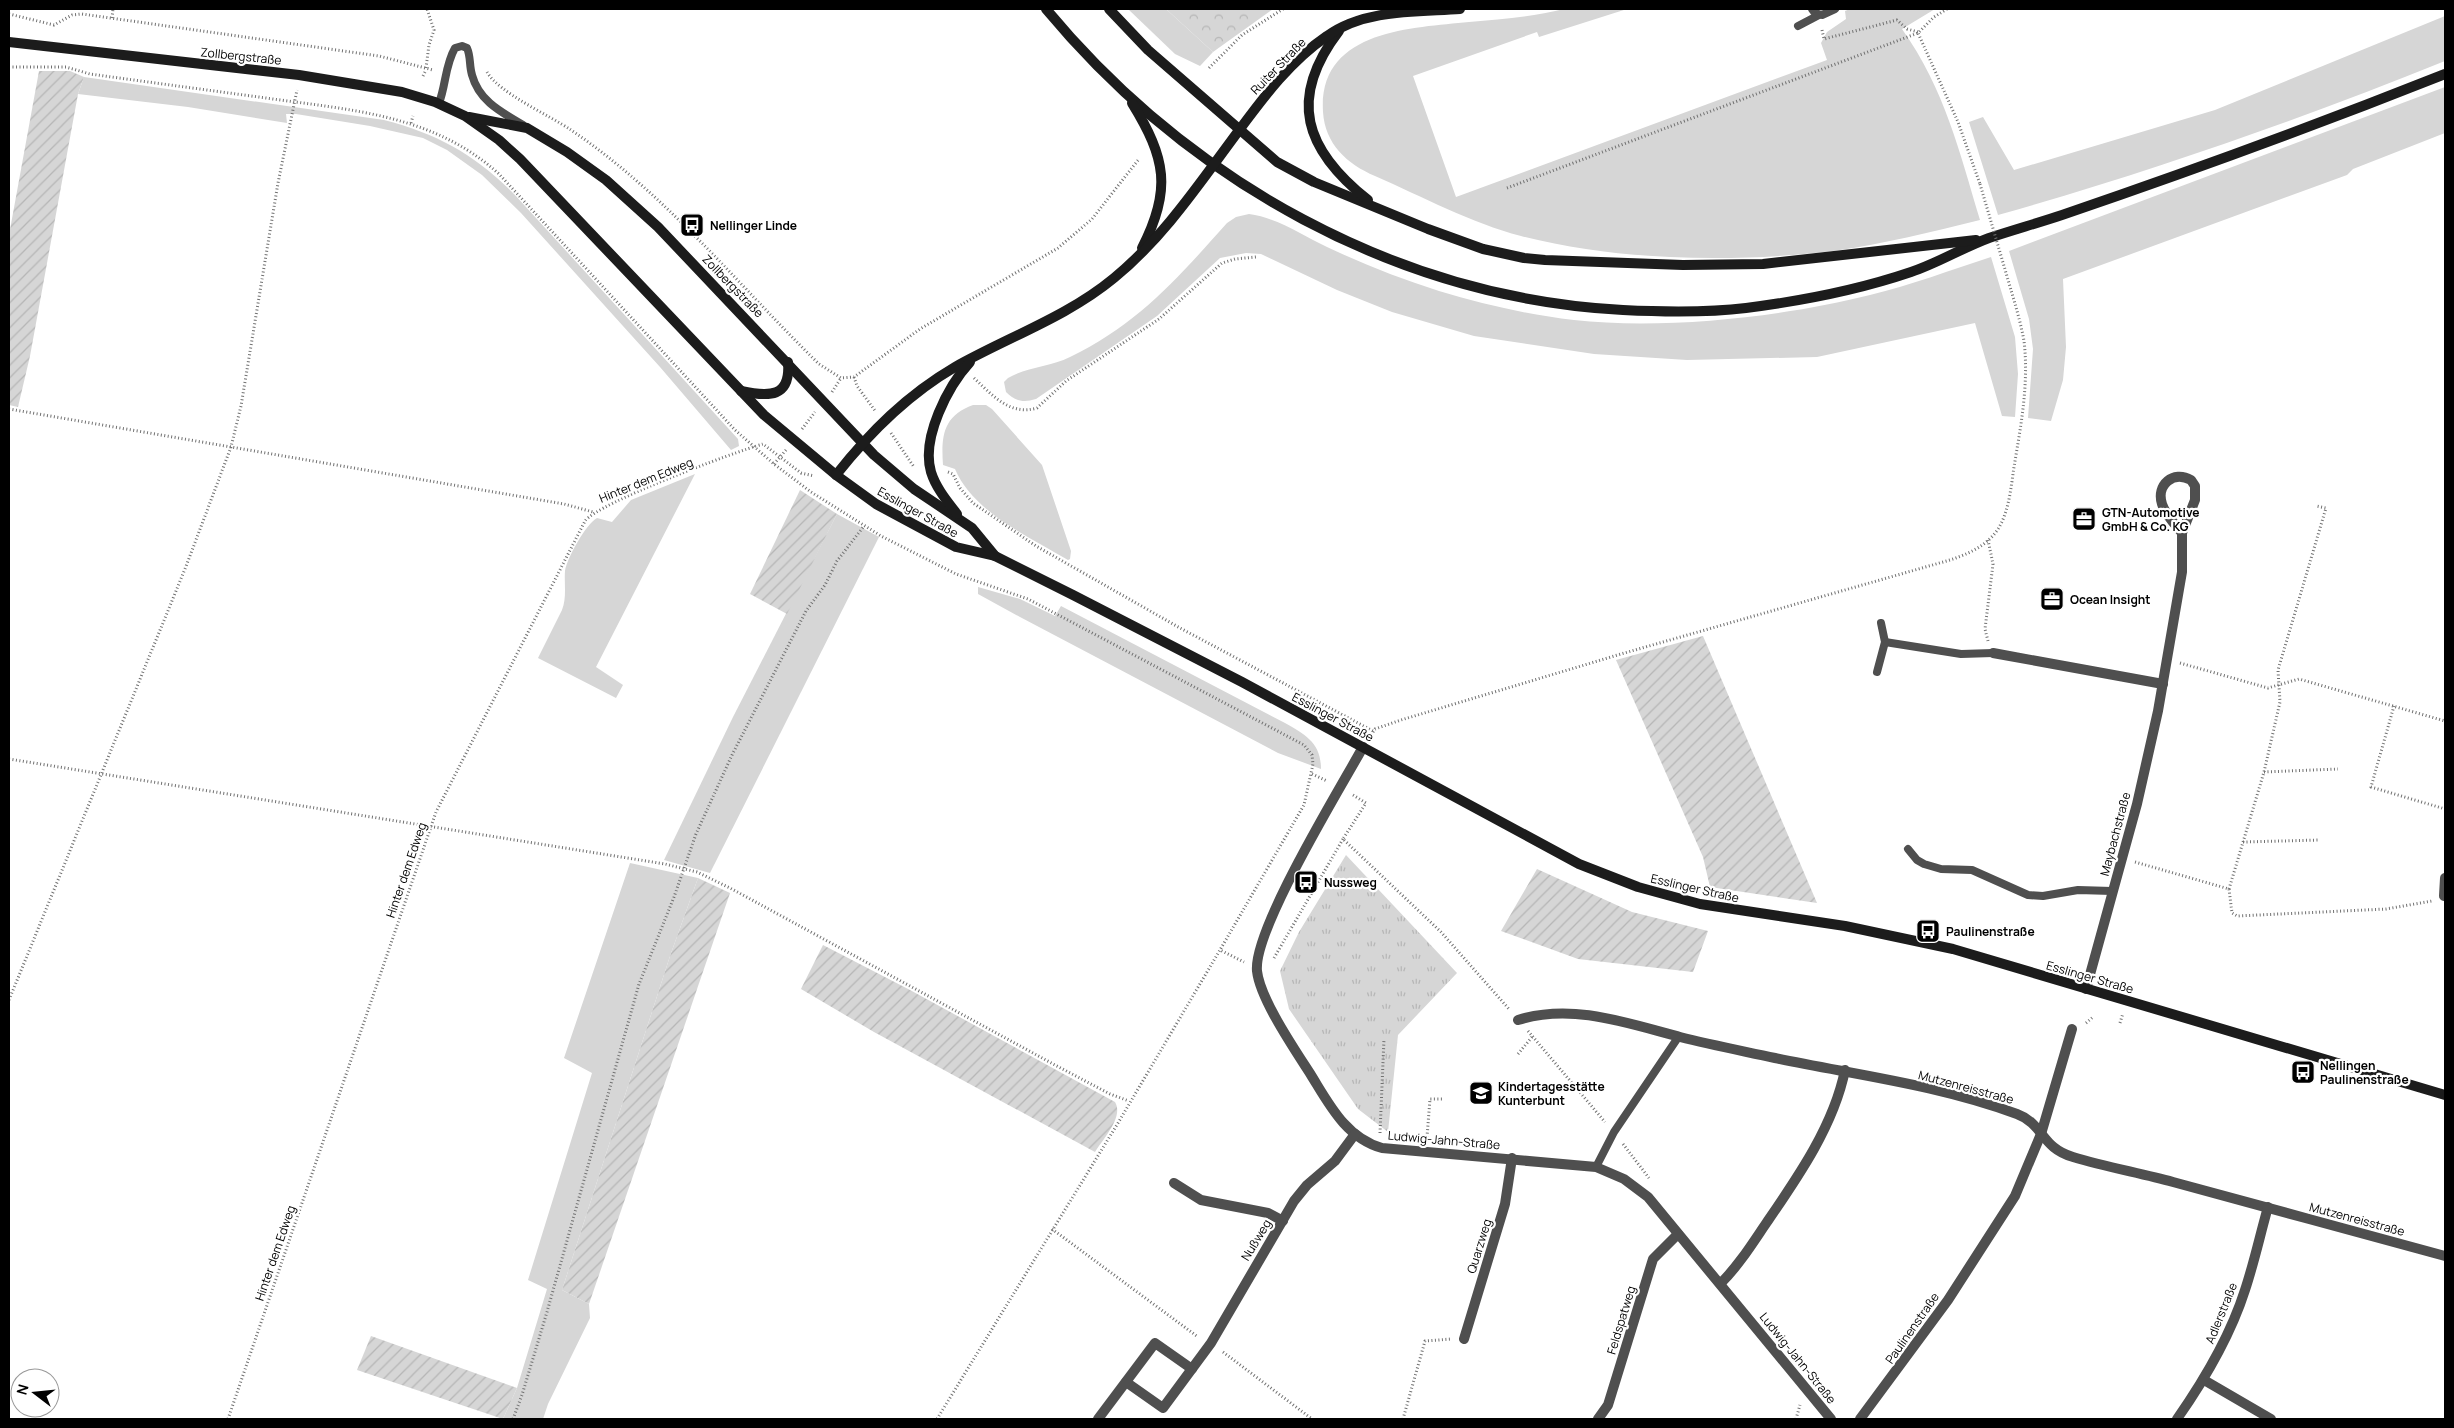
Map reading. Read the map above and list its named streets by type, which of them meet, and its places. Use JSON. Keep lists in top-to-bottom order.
{
  "streets": {
    "main road": ["Zollbergstraße", "Ruiter Straße", "Esslinger Straße"],
    "street": [
      "Maybachstraße",
      "Mutzenreisstraße",
      "Ludwig-Jahn-Straße",
      "Nußweg",
      "Quarzweg",
      "Adlerstraße",
      "Feldspatweg",
      "Paulinenstraße"
    ],
    "path": ["Hinter dem Edweg"]
  },
  "crossings": [
    ["Zollbergstraße", "Ruiter Straße"],
    ["Zollbergstraße", "Esslinger Straße"],
    ["Ruiter Straße", "Esslinger Straße"],
    ["Esslinger Straße", "Maybachstraße"],
    ["Esslinger Straße", "Ludwig-Jahn-Straße"],
    ["Mutzenreisstraße", "Adlerstraße"],
    ["Mutzenreisstraße", "Paulinenstraße"],
    ["Ludwig-Jahn-Straße", "Nußweg"],
    ["Ludwig-Jahn-Straße", "Quarzweg"],
    ["Ludwig-Jahn-Straße", "Feldspatweg"]
  ],
  "places": {
    "bus stop": [
      "Nellinger Linde",
      "Nussweg",
      "Paulinenstraße",
      "Nellingen Paulinenstraße"
    ],
    "office": ["GTN-Automotive GmbH & Co. KG", "Ocean Insight"],
    "school or university": ["Kindertagesstätte Kunterbunt"]
  },
  "north": "left"
}
